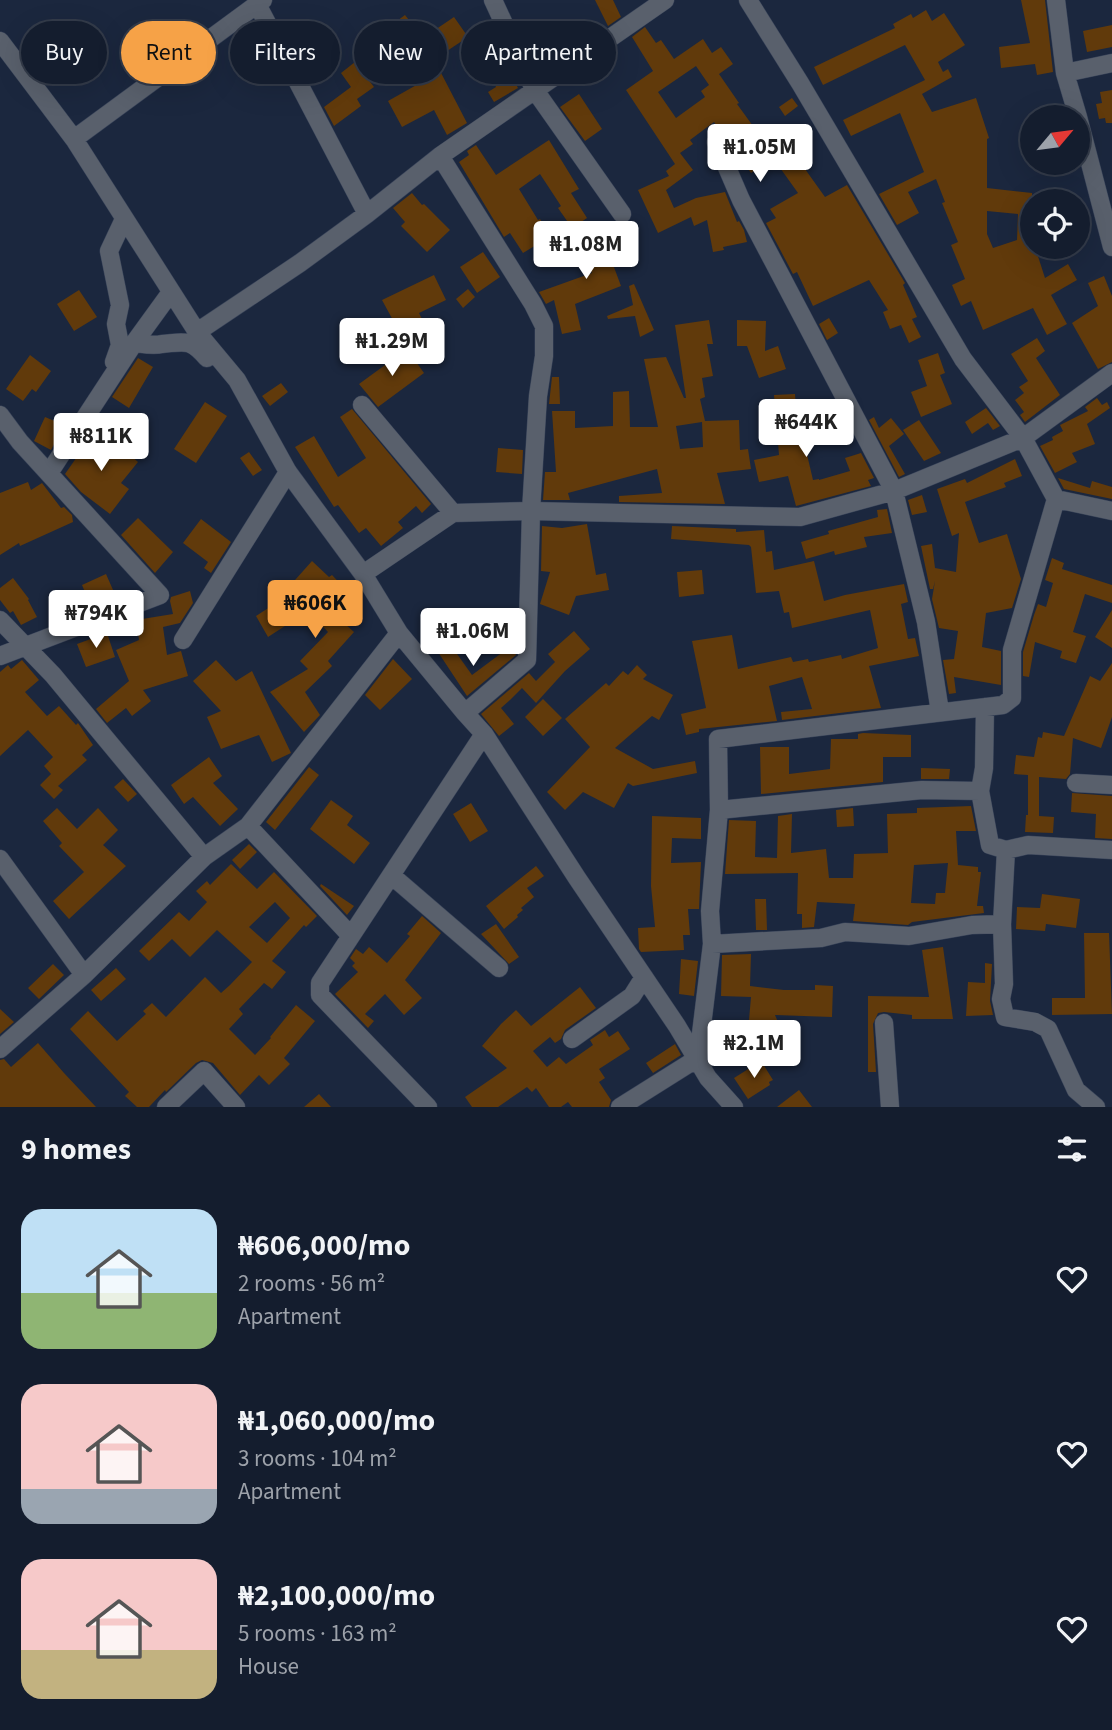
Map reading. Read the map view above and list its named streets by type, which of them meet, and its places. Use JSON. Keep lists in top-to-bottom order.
{
  "north": "top right",
  "page": {
    "chip": [
      "Buy",
      "Rent",
      "Filters",
      "New",
      "Apartment"
    ],
    "price": [
      "₦1.05M",
      "₦1.08M",
      "₦1.29M",
      "₦644K",
      "₦811K",
      "₦606K",
      "₦794K",
      "₦1.06M",
      "₦2.1M"
    ],
    "heading": "9 homes",
    "list": [
      {
        "name": "₦606,000/mo",
        "note": "2 rooms · 56 m² · Apartment"
      },
      {
        "name": "₦1,060,000/mo",
        "note": "3 rooms · 104 m² · Apartment"
      },
      {
        "name": "₦2,100,000/mo",
        "note": "5 rooms · 163 m² · House"
      }
    ]
  }
}
